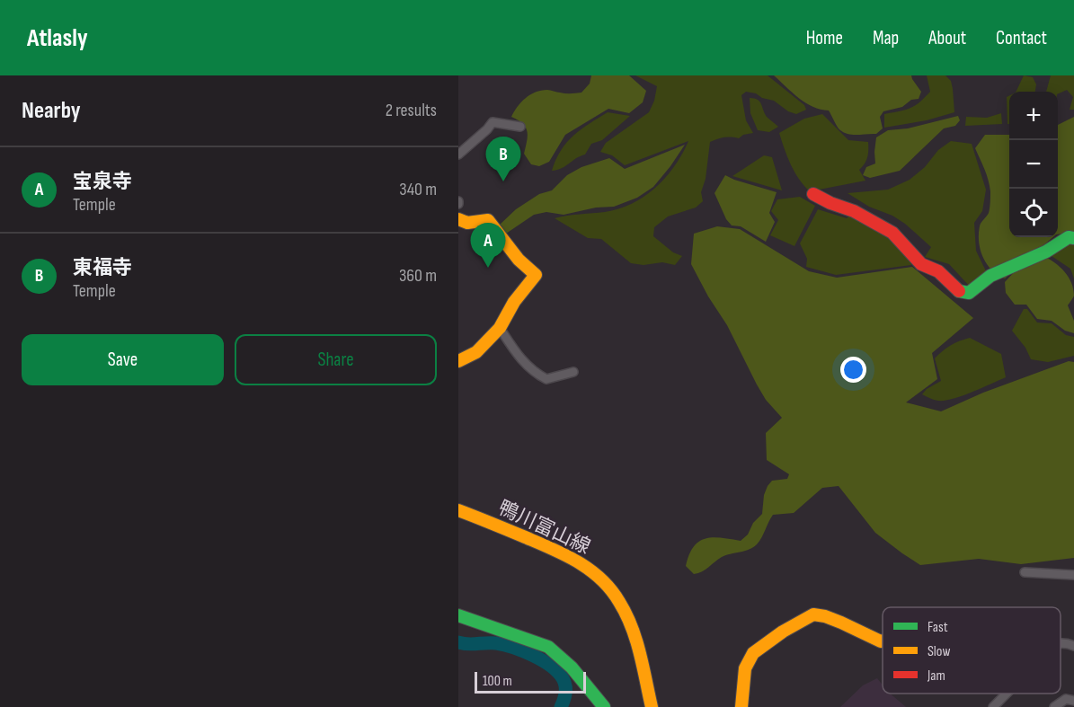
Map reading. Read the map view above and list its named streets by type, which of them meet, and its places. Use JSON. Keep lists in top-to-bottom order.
{
  "streets": {
    "street": ["鴨川富山線"]
  },
  "legend": ["Fast", "Slow", "Jam"],
  "scale_bar": "100 m",
  "page": {
    "header": "Atlasly",
    "nav": [
      "Home",
      "Map",
      "About",
      "Contact"
    ],
    "heading": ["Nearby", "2 results"],
    "map_buttons": ["+", "−"],
    "pins": ["B", "A"],
    "list": [
      {
        "mark": "A",
        "name": "宝泉寺",
        "note": "Temple",
        "value": "340 m"
      },
      {
        "mark": "B",
        "name": "東福寺",
        "note": "Temple",
        "value": "360 m"
      }
    ],
    "buttons": ["Save", "Share"],
    "scale": "100 m"
  }
}
